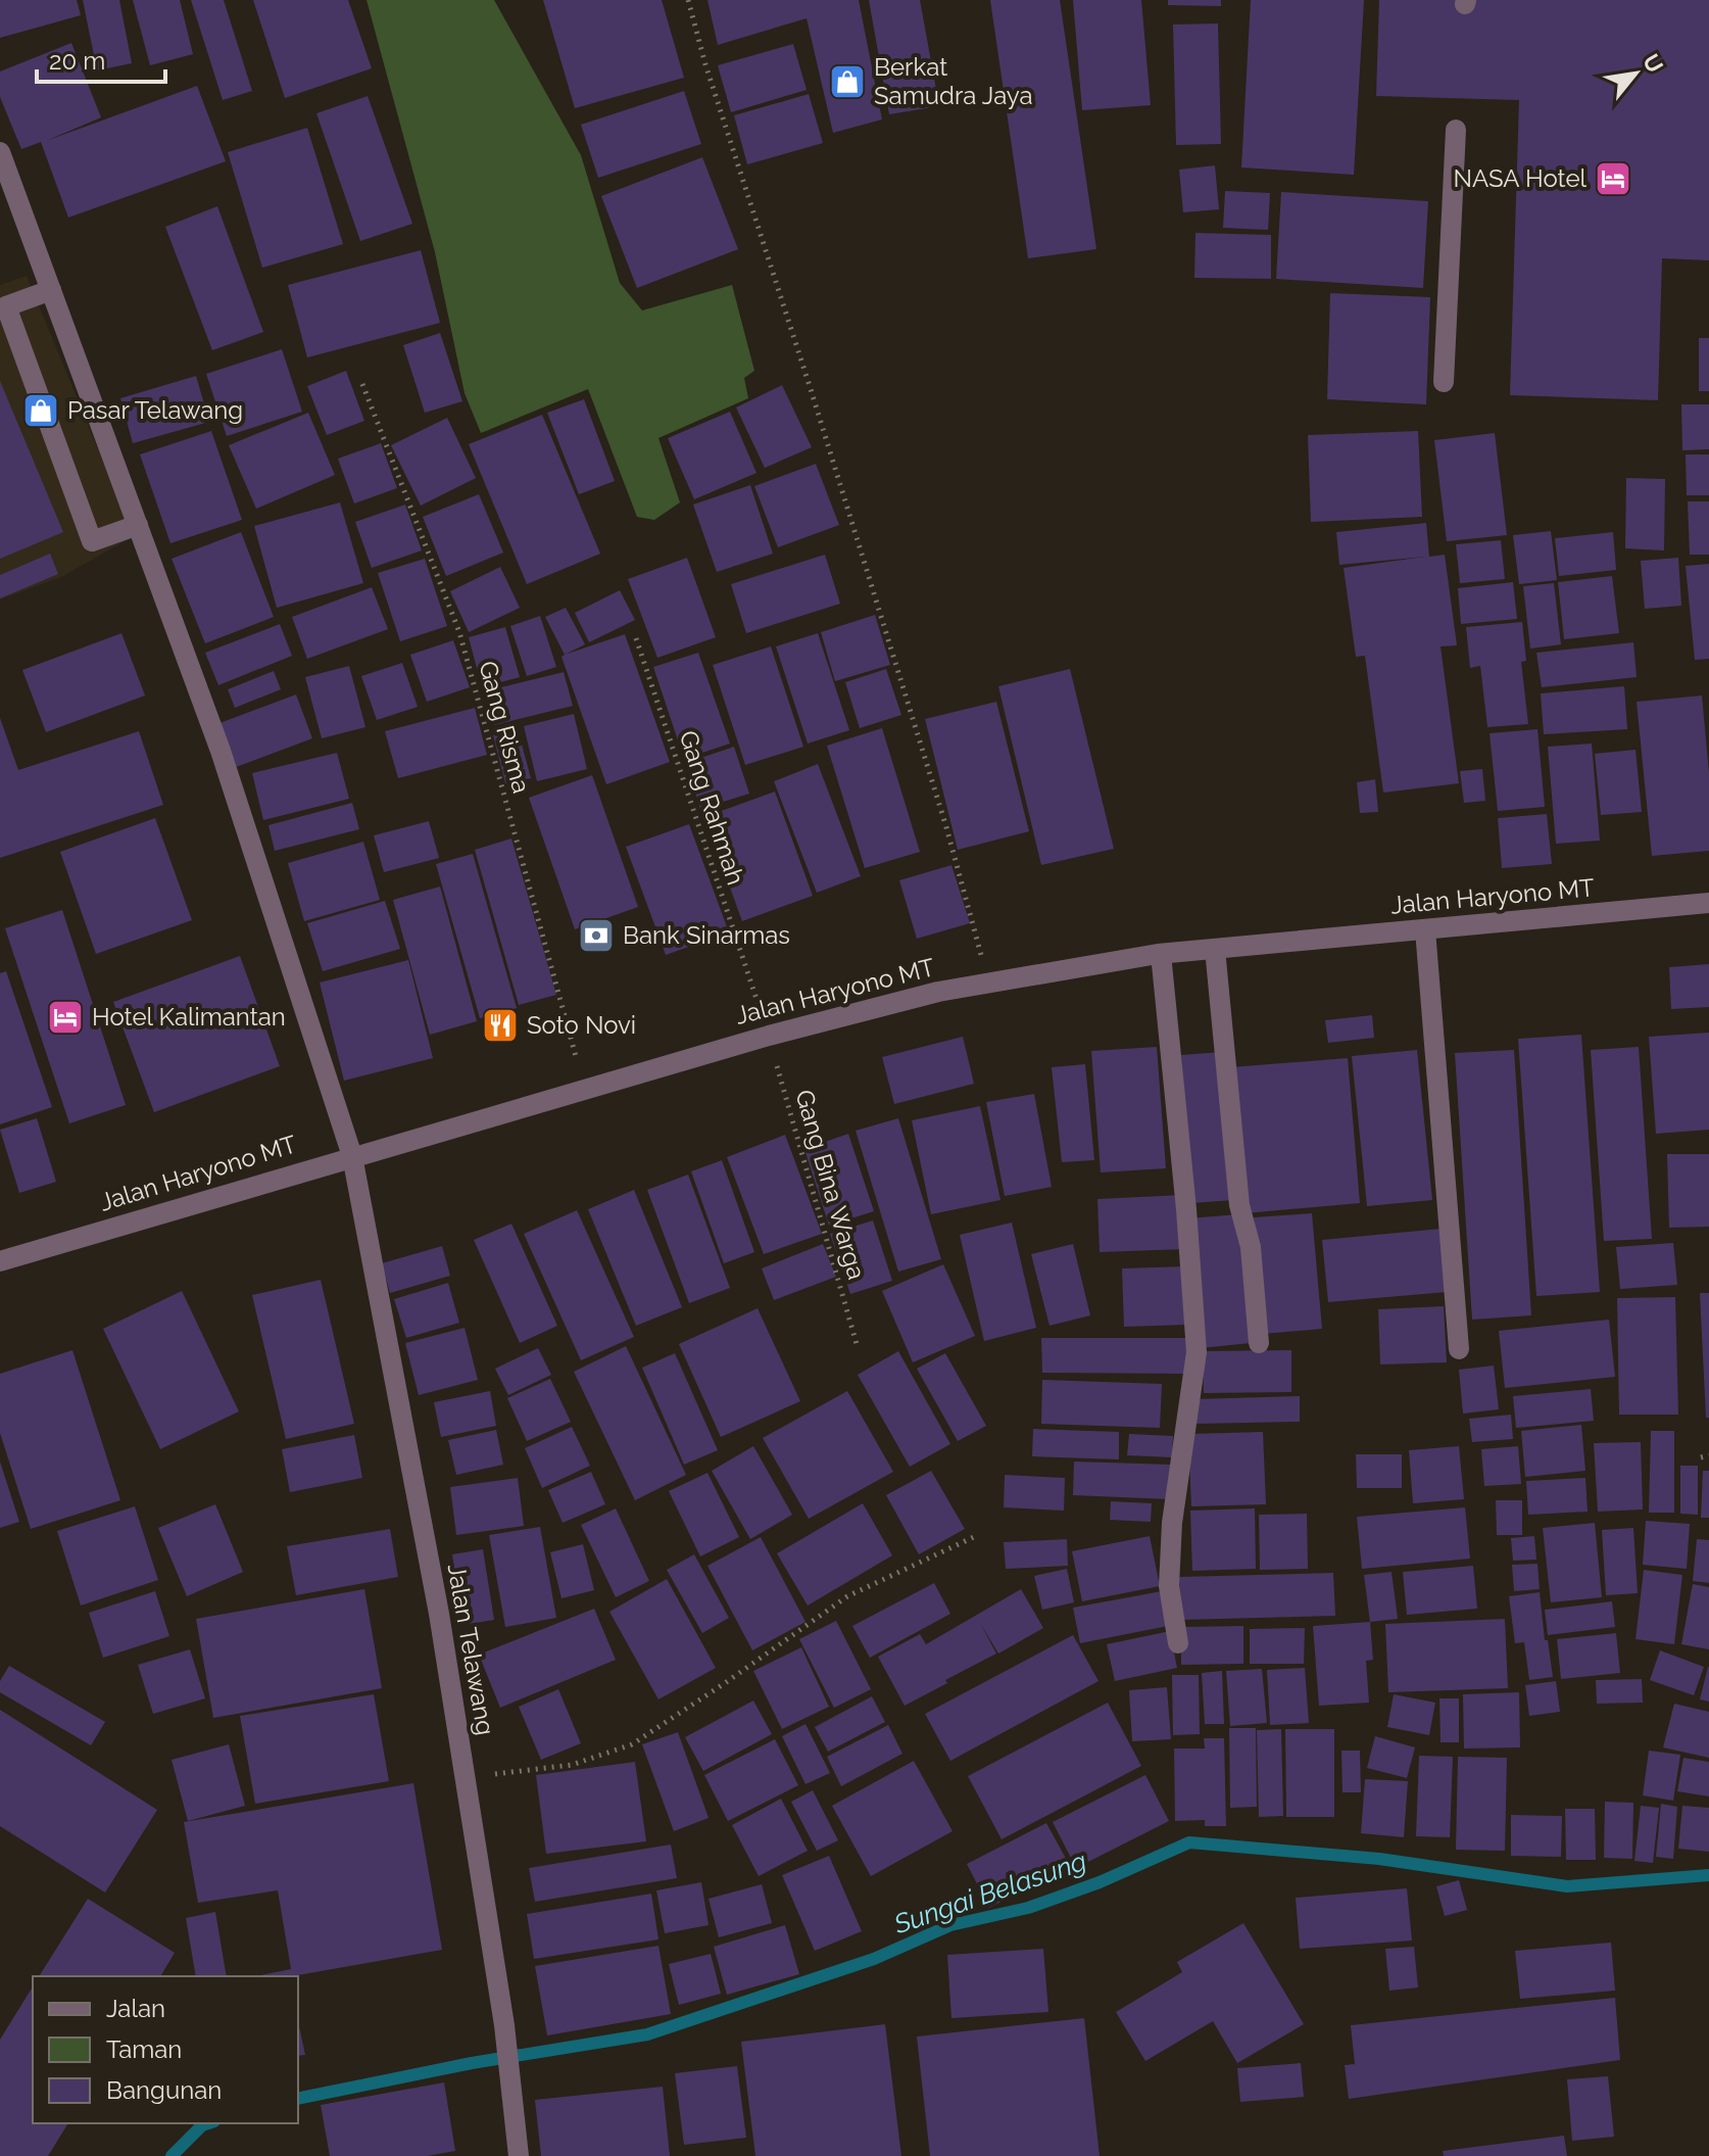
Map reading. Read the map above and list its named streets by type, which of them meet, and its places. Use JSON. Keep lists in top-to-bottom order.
{
  "streets": {
    "street": ["Jalan Haryono MT", "Jalan Telawang"],
    "path": ["Gang Risma", "Gang Rahmah", "Gang Bina Warga"]
  },
  "crossings": [
    ["Gang Risma", "Jalan Haryono MT"],
    ["Gang Rahmah", "Jalan Haryono MT"],
    ["Gang Rahmah", "Gang Bina Warga"],
    ["Jalan Haryono MT", "Gang Bina Warga"],
    ["Jalan Haryono MT", "Jalan Telawang"]
  ],
  "water": ["Sungai Belasung"],
  "places": {
    "shop": ["Berkat Samudra Jaya", "Pasar Telawang"],
    "hotel": ["NASA Hotel", "Hotel Kalimantan"],
    "bank": ["Bank Sinarmas"],
    "restaurant": ["Soto Novi"]
  },
  "legend": ["Jalan", "Taman", "Bangunan"],
  "scale_bar": "20 m",
  "north": "top right"
}
